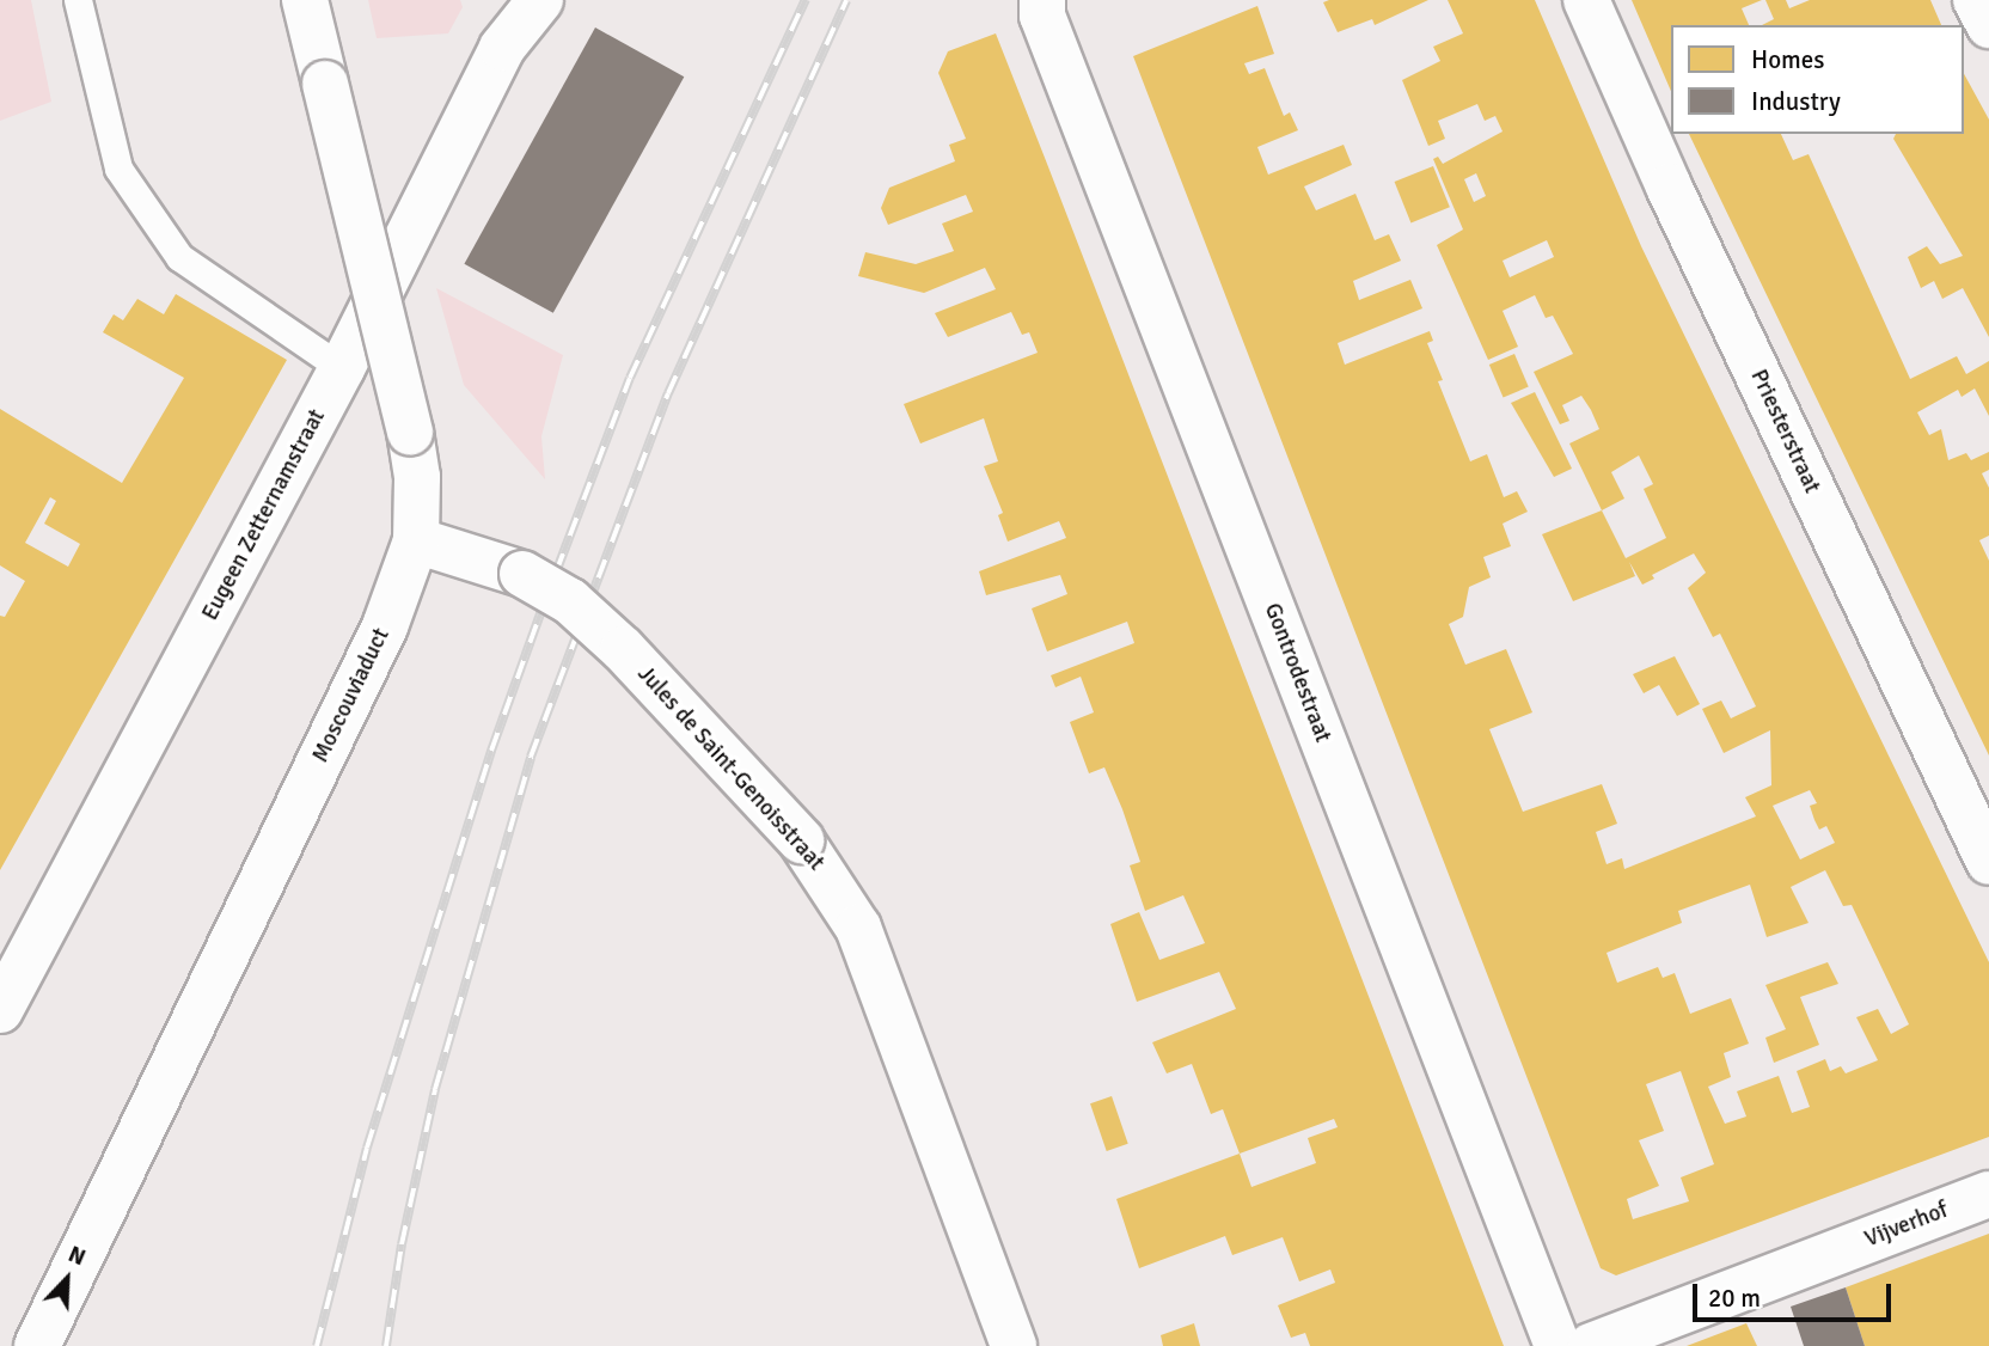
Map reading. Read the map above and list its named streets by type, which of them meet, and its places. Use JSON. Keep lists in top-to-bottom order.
{
  "streets": {
    "street": [
      "Priesterstraat",
      "Eugeen Zetternamstraat",
      "Gontrodestraat",
      "Moscouviaduct",
      "Jules de Saint-Genoisstraat",
      "Vijverhof"
    ]
  },
  "crossings": [
    ["Moscouviaduct", "Jules de Saint-Genoisstraat"]
  ],
  "legend": ["Homes", "Industry"],
  "scale_bar": "20 m",
  "north": "top right"
}
